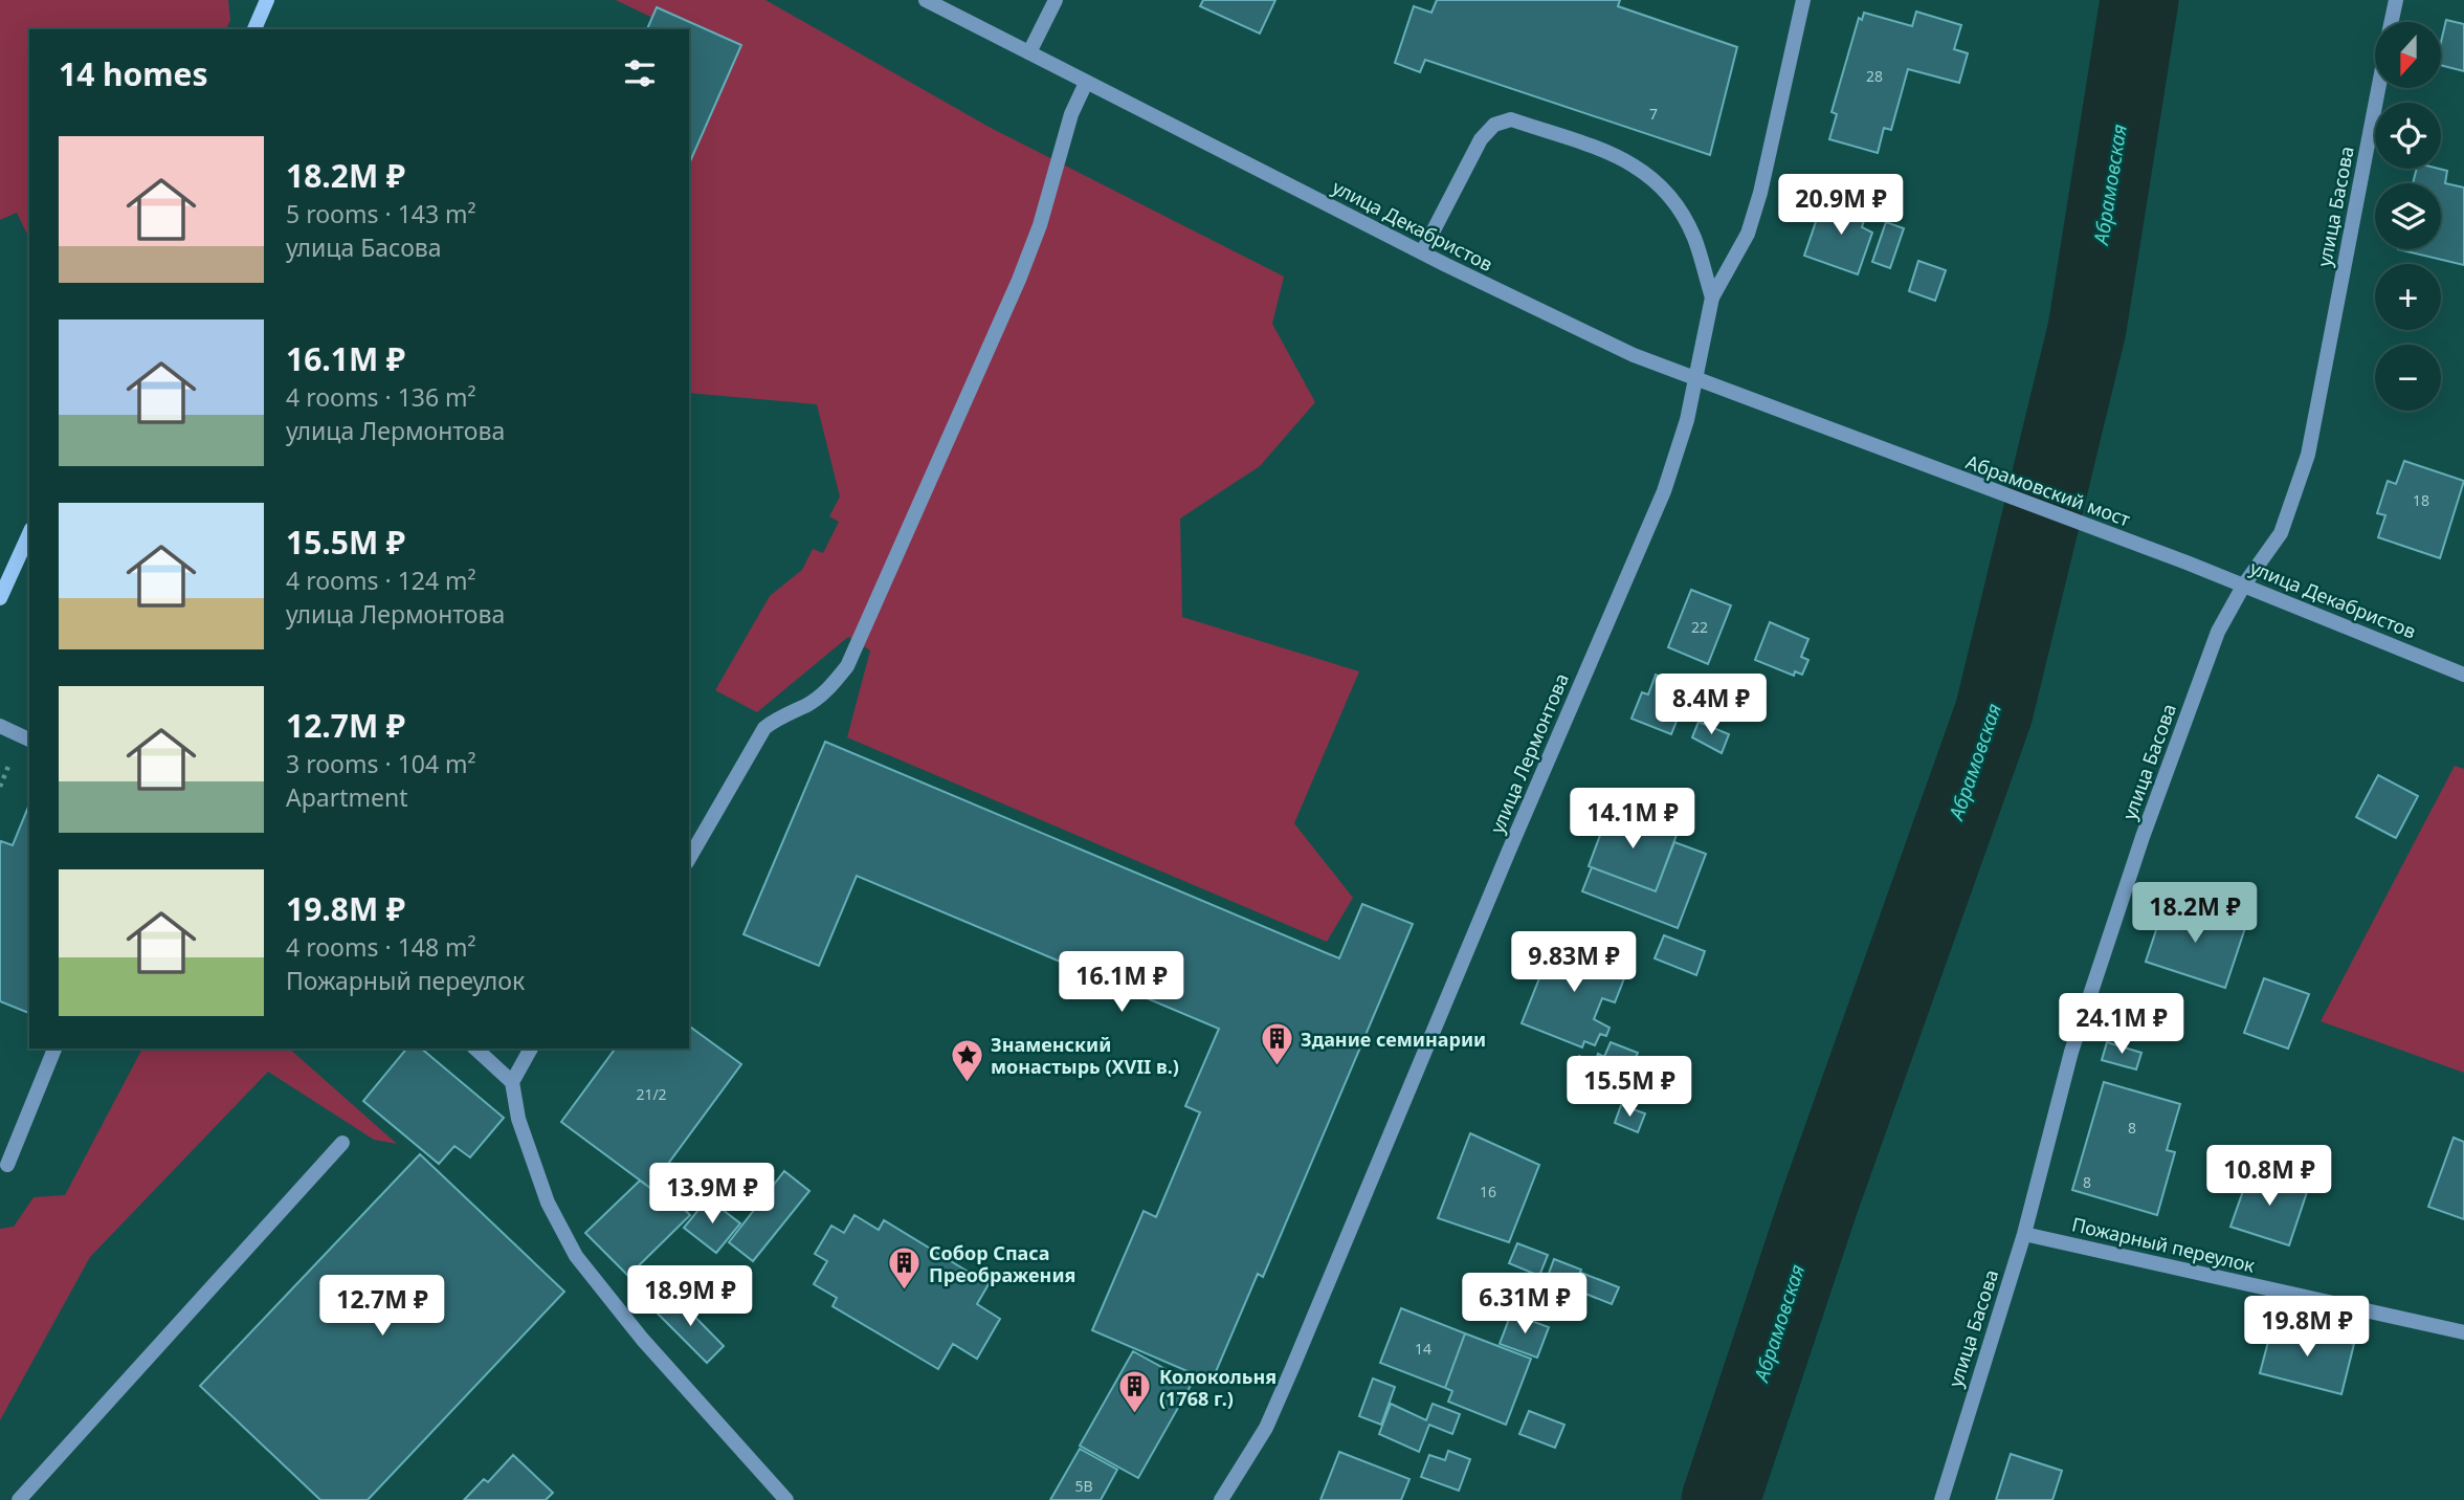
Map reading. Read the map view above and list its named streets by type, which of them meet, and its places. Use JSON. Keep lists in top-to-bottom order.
{
  "streets": {
    "street": [
      "улица Басова",
      "улица Декабристов",
      "Абрамовский мост",
      "улица Лермонтова",
      "Пожарный переулок"
    ]
  },
  "crossings": [
    ["улица Басова", "улица Декабристов"],
    ["улица Басова", "Пожарный переулок"],
    ["улица Декабристов", "Абрамовский мост"],
    ["улица Декабристов", "улица Лермонтова"]
  ],
  "water": ["Абрамовская"],
  "places": {
    "building": ["Здание семинарии", "Собор Спаса Преображения", "Колокольня (1768 г.)"],
    "place": ["Знаменский монастырь (XVII в.)"]
  },
  "house_numbers": [
    "28",
    "7",
    "18",
    "22",
    "21/2",
    "8",
    "8",
    "16",
    "14",
    "5В"
  ],
  "north": "bottom",
  "page": {
    "map_buttons": ["+", "−"],
    "heading": "14 homes",
    "list": [
      {
        "name": "18.2M ₽",
        "note": "5 rooms · 143 m² · улица Басова"
      },
      {
        "name": "16.1M ₽",
        "note": "4 rooms · 136 m² · улица Лермонтова"
      },
      {
        "name": "15.5M ₽",
        "note": "4 rooms · 124 m² · улица Лермонтова"
      },
      {
        "name": "12.7M ₽",
        "note": "3 rooms · 104 m² · Apartment"
      },
      {
        "name": "19.8M ₽",
        "note": "4 rooms · 148 m² · Пожарный переулок"
      }
    ],
    "price": [
      "20.9M ₽",
      "8.4M ₽",
      "14.1M ₽",
      "18.2M ₽",
      "9.83M ₽",
      "16.1M ₽",
      "24.1M ₽",
      "15.5M ₽",
      "10.8M ₽",
      "13.9M ₽",
      "18.9M ₽",
      "6.31M ₽",
      "12.7M ₽",
      "19.8M ₽"
    ]
  }
}
